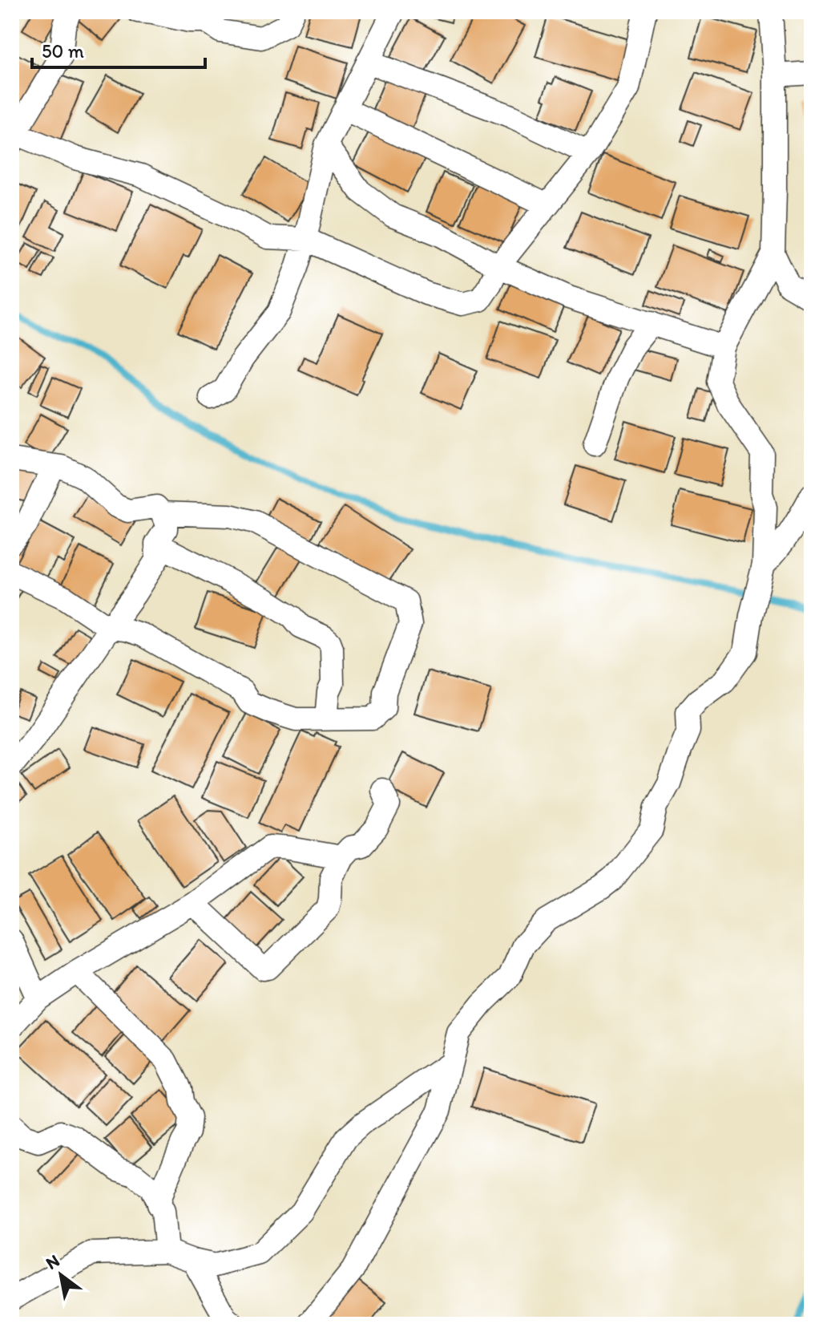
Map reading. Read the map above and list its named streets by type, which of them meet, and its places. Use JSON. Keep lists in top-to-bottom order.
{
  "scale_bar": "50 m",
  "north": "top left"
}
